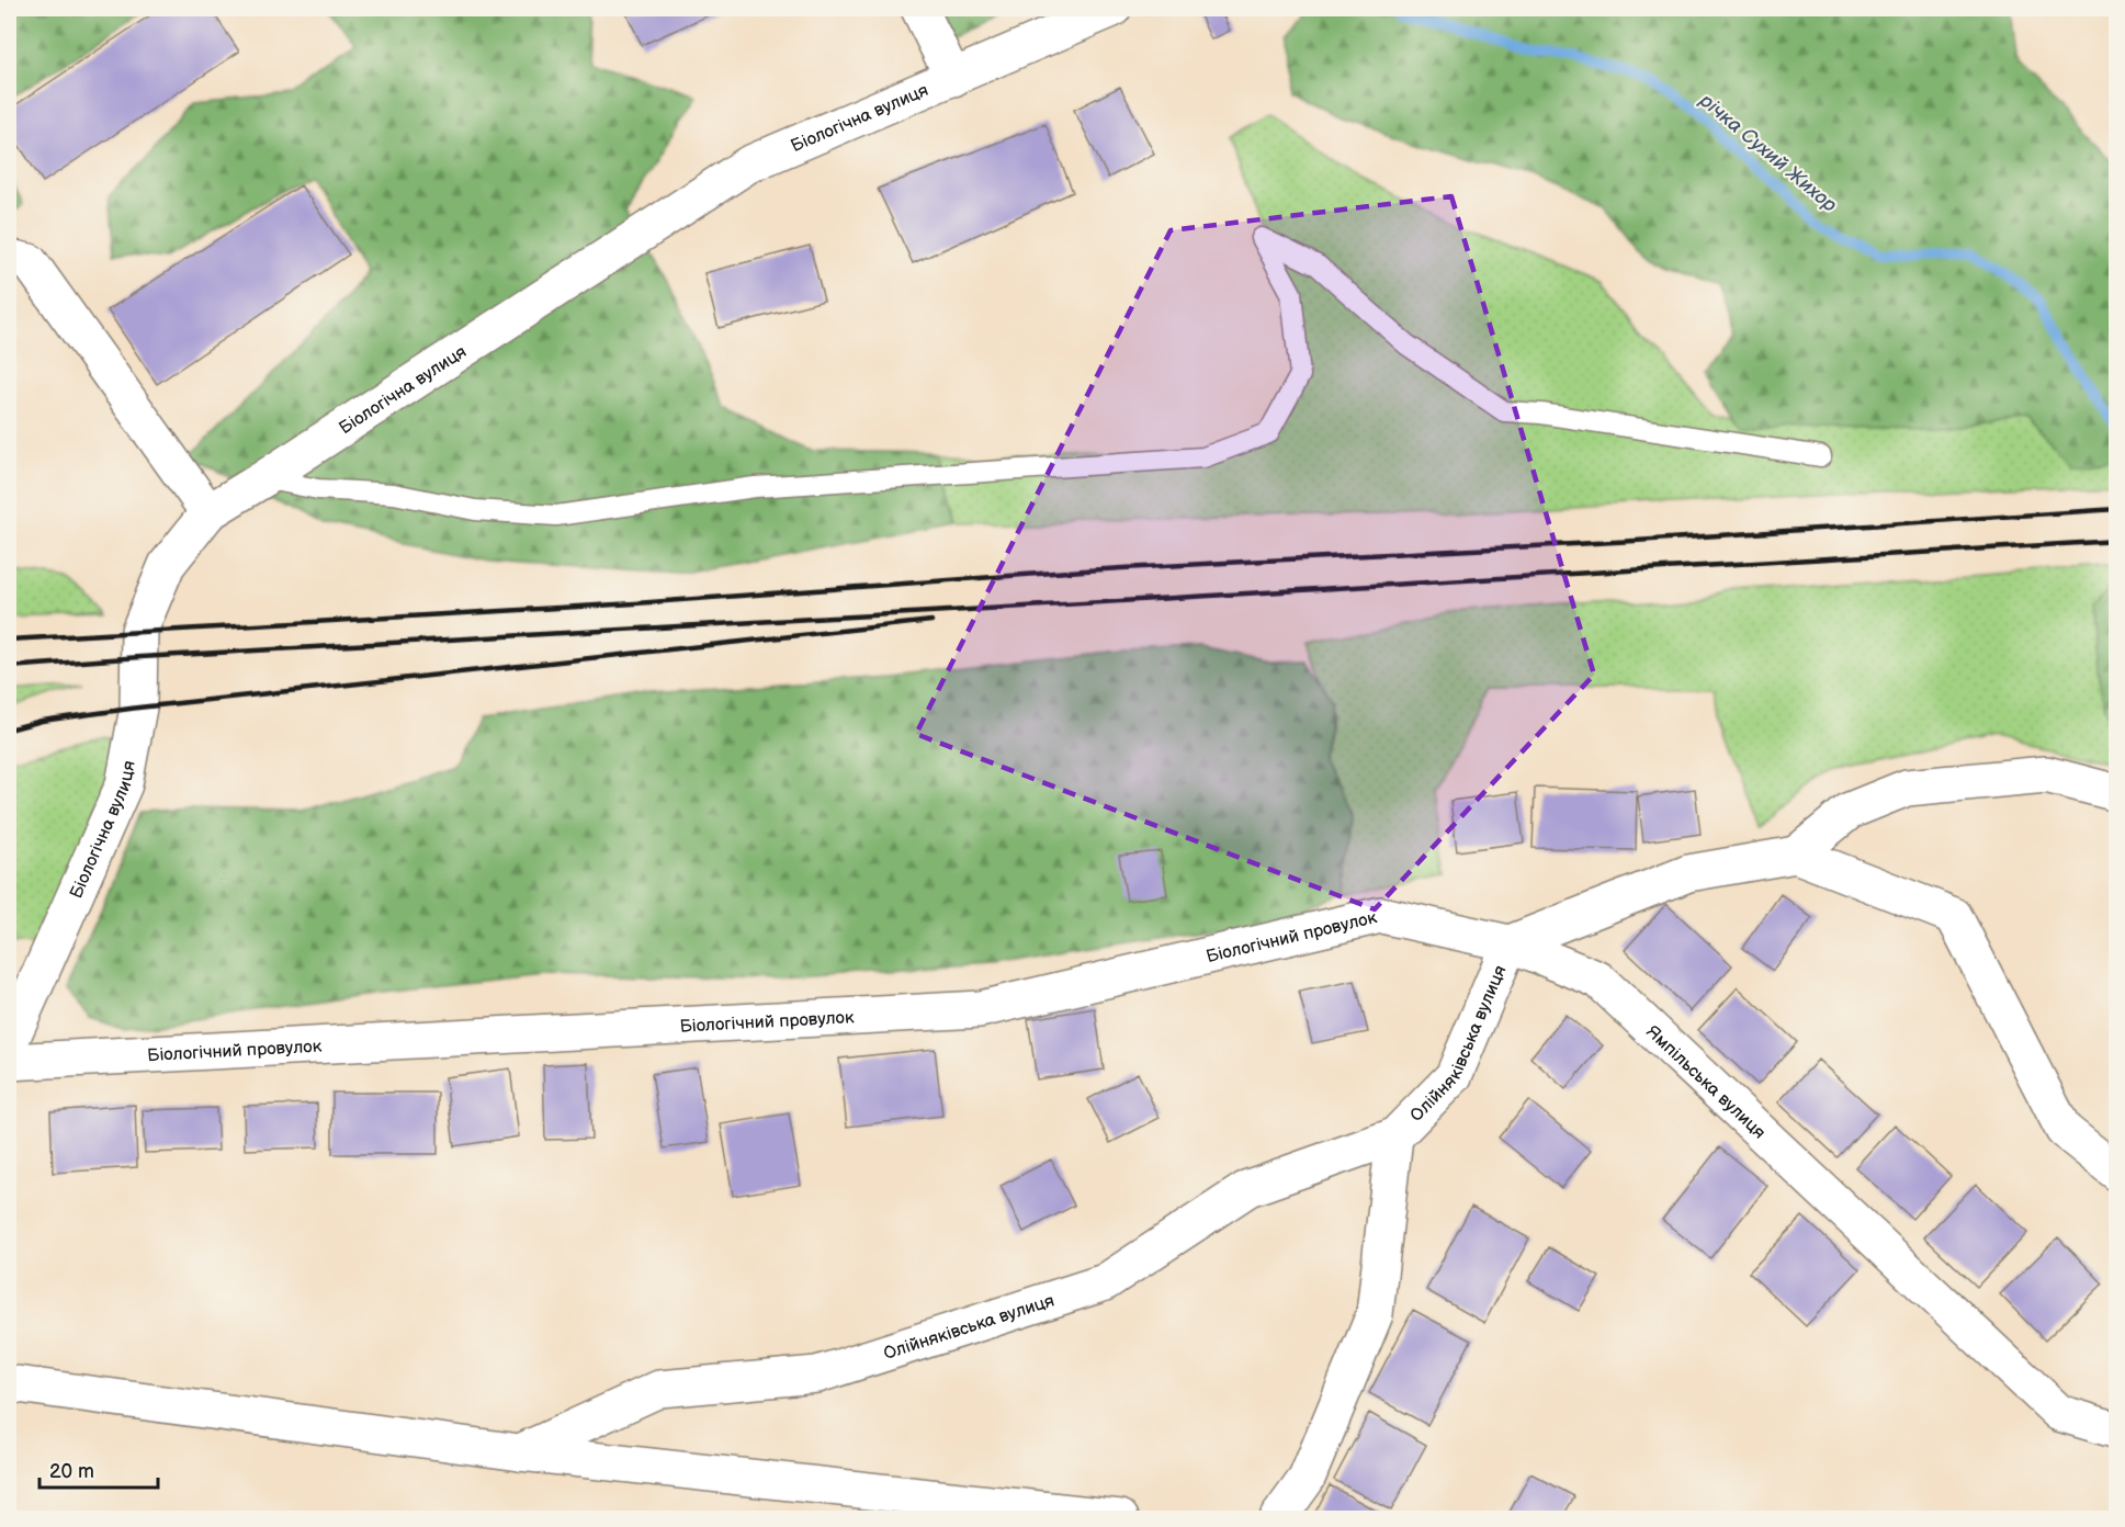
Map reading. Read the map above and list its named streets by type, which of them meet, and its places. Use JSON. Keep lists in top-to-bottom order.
{
  "streets": {
    "street": [
      "Біологічна вулиця",
      "Біологічний провулок",
      "Олійняківська вулиця",
      "Ямпільська вулиця"
    ]
  },
  "crossings": [
    ["Біологічний провулок", "Олійняківська вулиця"],
    ["Біологічний провулок", "Ямпільська вулиця"],
    ["Олійняківська вулиця", "Ямпільська вулиця"]
  ],
  "water": ["річка Сухий Жихор"],
  "scale_bar": "20 m"
}
